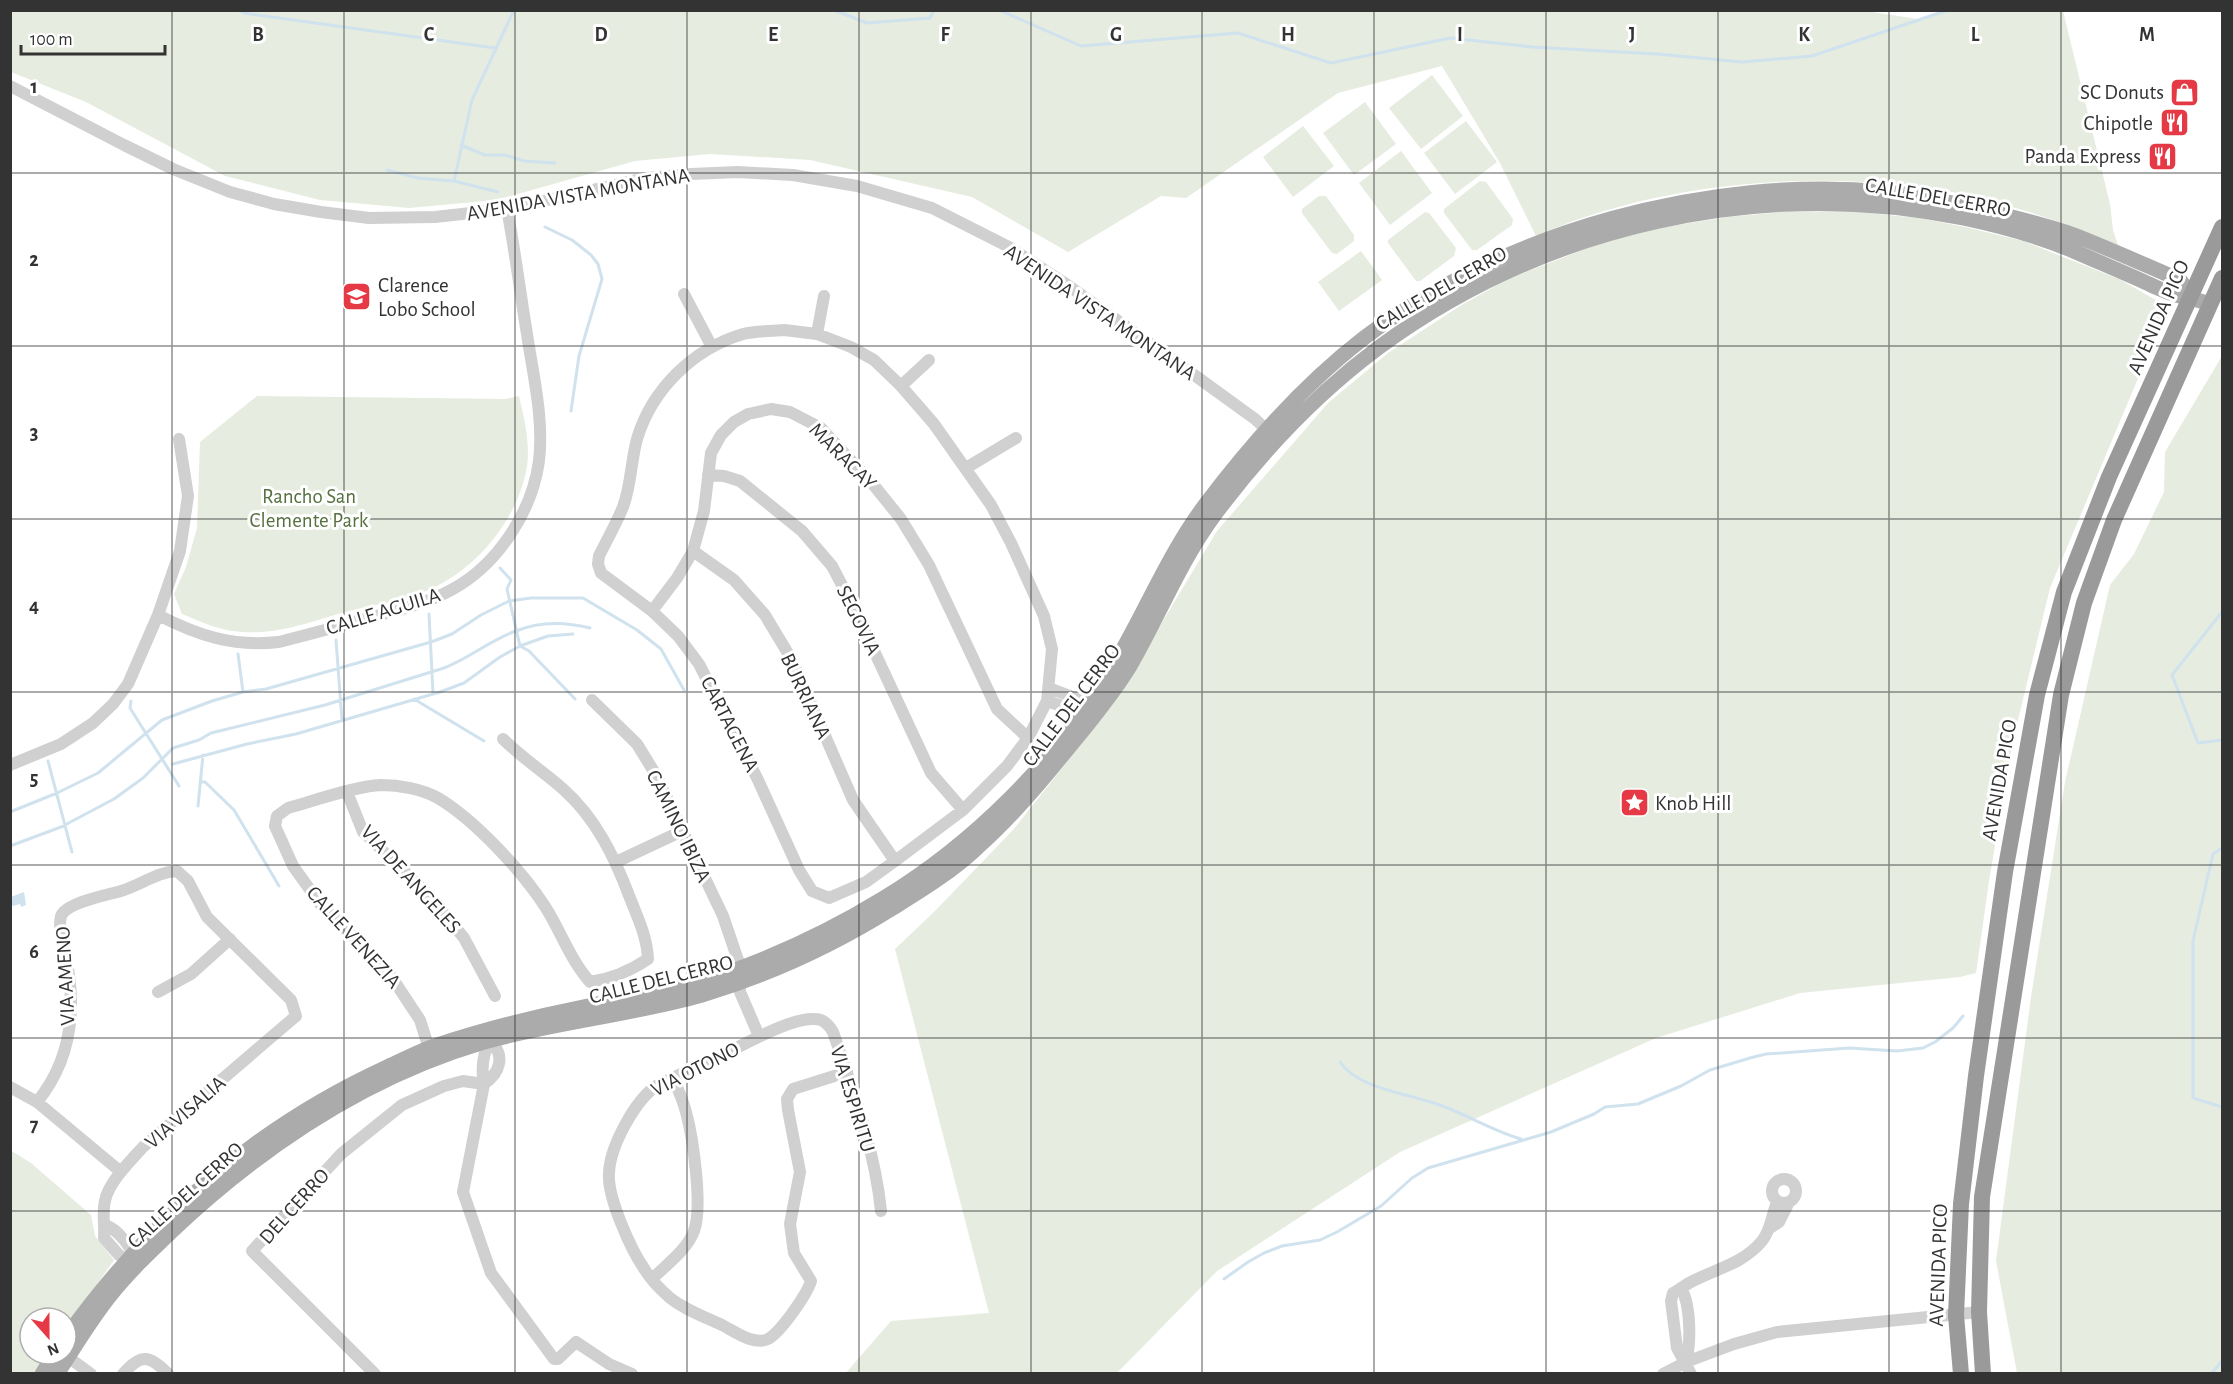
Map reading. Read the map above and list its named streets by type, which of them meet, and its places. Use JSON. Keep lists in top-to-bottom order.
{
  "streets": {
    "highway": ["AVENIDA PICO"],
    "main road": ["CALLE DEL CERRO"],
    "street": [
      "AVENIDA VISTA MONTANA",
      "MARACAY",
      "CALLE AGUILA",
      "SEGOVIA",
      "BURRIANA",
      "CARTAGENA",
      "CAMINO IBIZA",
      "VIA DE ANGELES",
      "CALLE VENEZIA",
      "VIA AMENO",
      "VIA OTONO",
      "VIA ESPIRITU",
      "VIA VISALIA",
      "DEL CERRO"
    ]
  },
  "crossings": [
    ["AVENIDA VISTA MONTANA", "CALLE DEL CERRO"],
    ["AVENIDA VISTA MONTANA", "CALLE AGUILA"],
    ["CALLE DEL CERRO", "AVENIDA PICO"],
    ["CALLE DEL CERRO", "CAMINO IBIZA"],
    ["CALLE DEL CERRO", "CALLE VENEZIA"],
    ["CALLE DEL CERRO", "VIA VISALIA"],
    ["MARACAY", "SEGOVIA"],
    ["MARACAY", "BURRIANA"],
    ["MARACAY", "CARTAGENA"],
    ["BURRIANA", "CARTAGENA"],
    ["CAMINO IBIZA", "VIA OTONO"],
    ["CAMINO IBIZA", "VIA ESPIRITU"],
    ["VIA DE ANGELES", "CALLE VENEZIA"],
    ["VIA AMENO", "VIA VISALIA"],
    ["VIA OTONO", "VIA ESPIRITU"]
  ],
  "parks": ["Rancho San Clemente Park"],
  "places": {
    "shop": ["SC Donuts"],
    "restaurant": ["Chipotle", "Panda Express"],
    "school or university": ["Clarence Lobo School"],
    "place": ["Knob Hill"]
  },
  "scale_bar": "100 m",
  "north": "bottom",
  "grid": {
    "columns": [
      "B",
      "C",
      "D",
      "E",
      "F",
      "G",
      "H",
      "I",
      "J",
      "K",
      "L",
      "M"
    ],
    "rows": [
      "1",
      "2",
      "3",
      "4",
      "5",
      "6",
      "7"
    ]
  }
}
